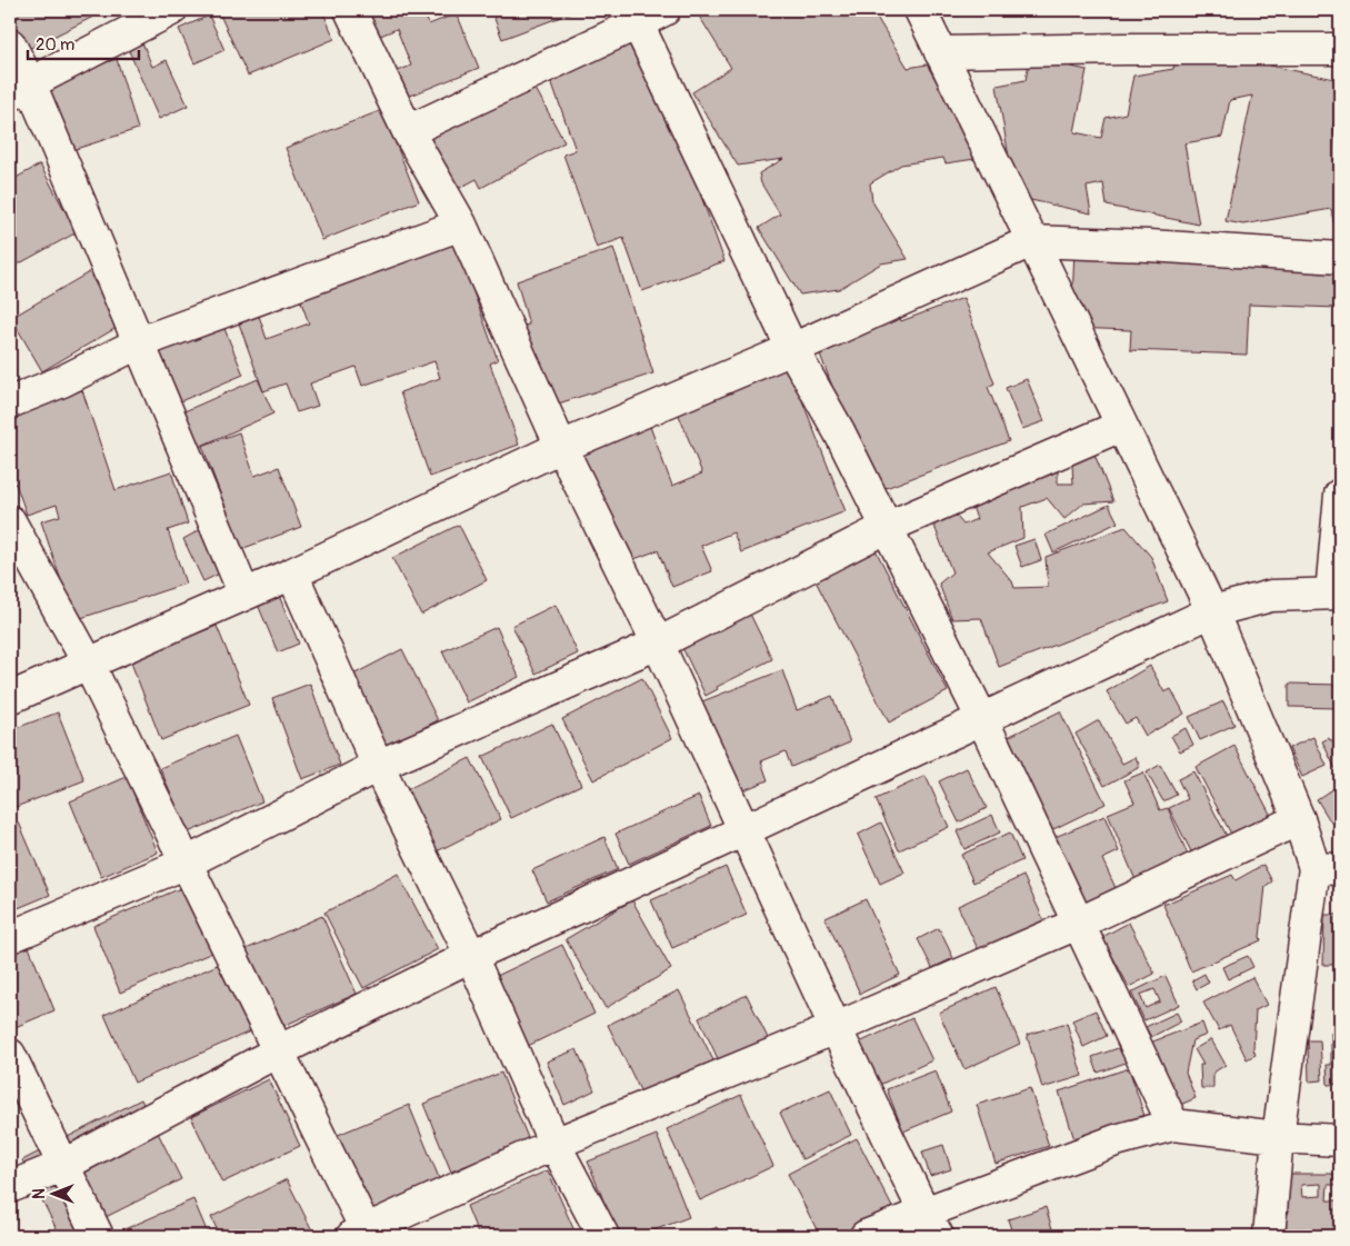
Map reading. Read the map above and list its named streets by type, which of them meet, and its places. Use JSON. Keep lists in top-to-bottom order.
{
  "scale_bar": "20 m",
  "north": "left"
}
